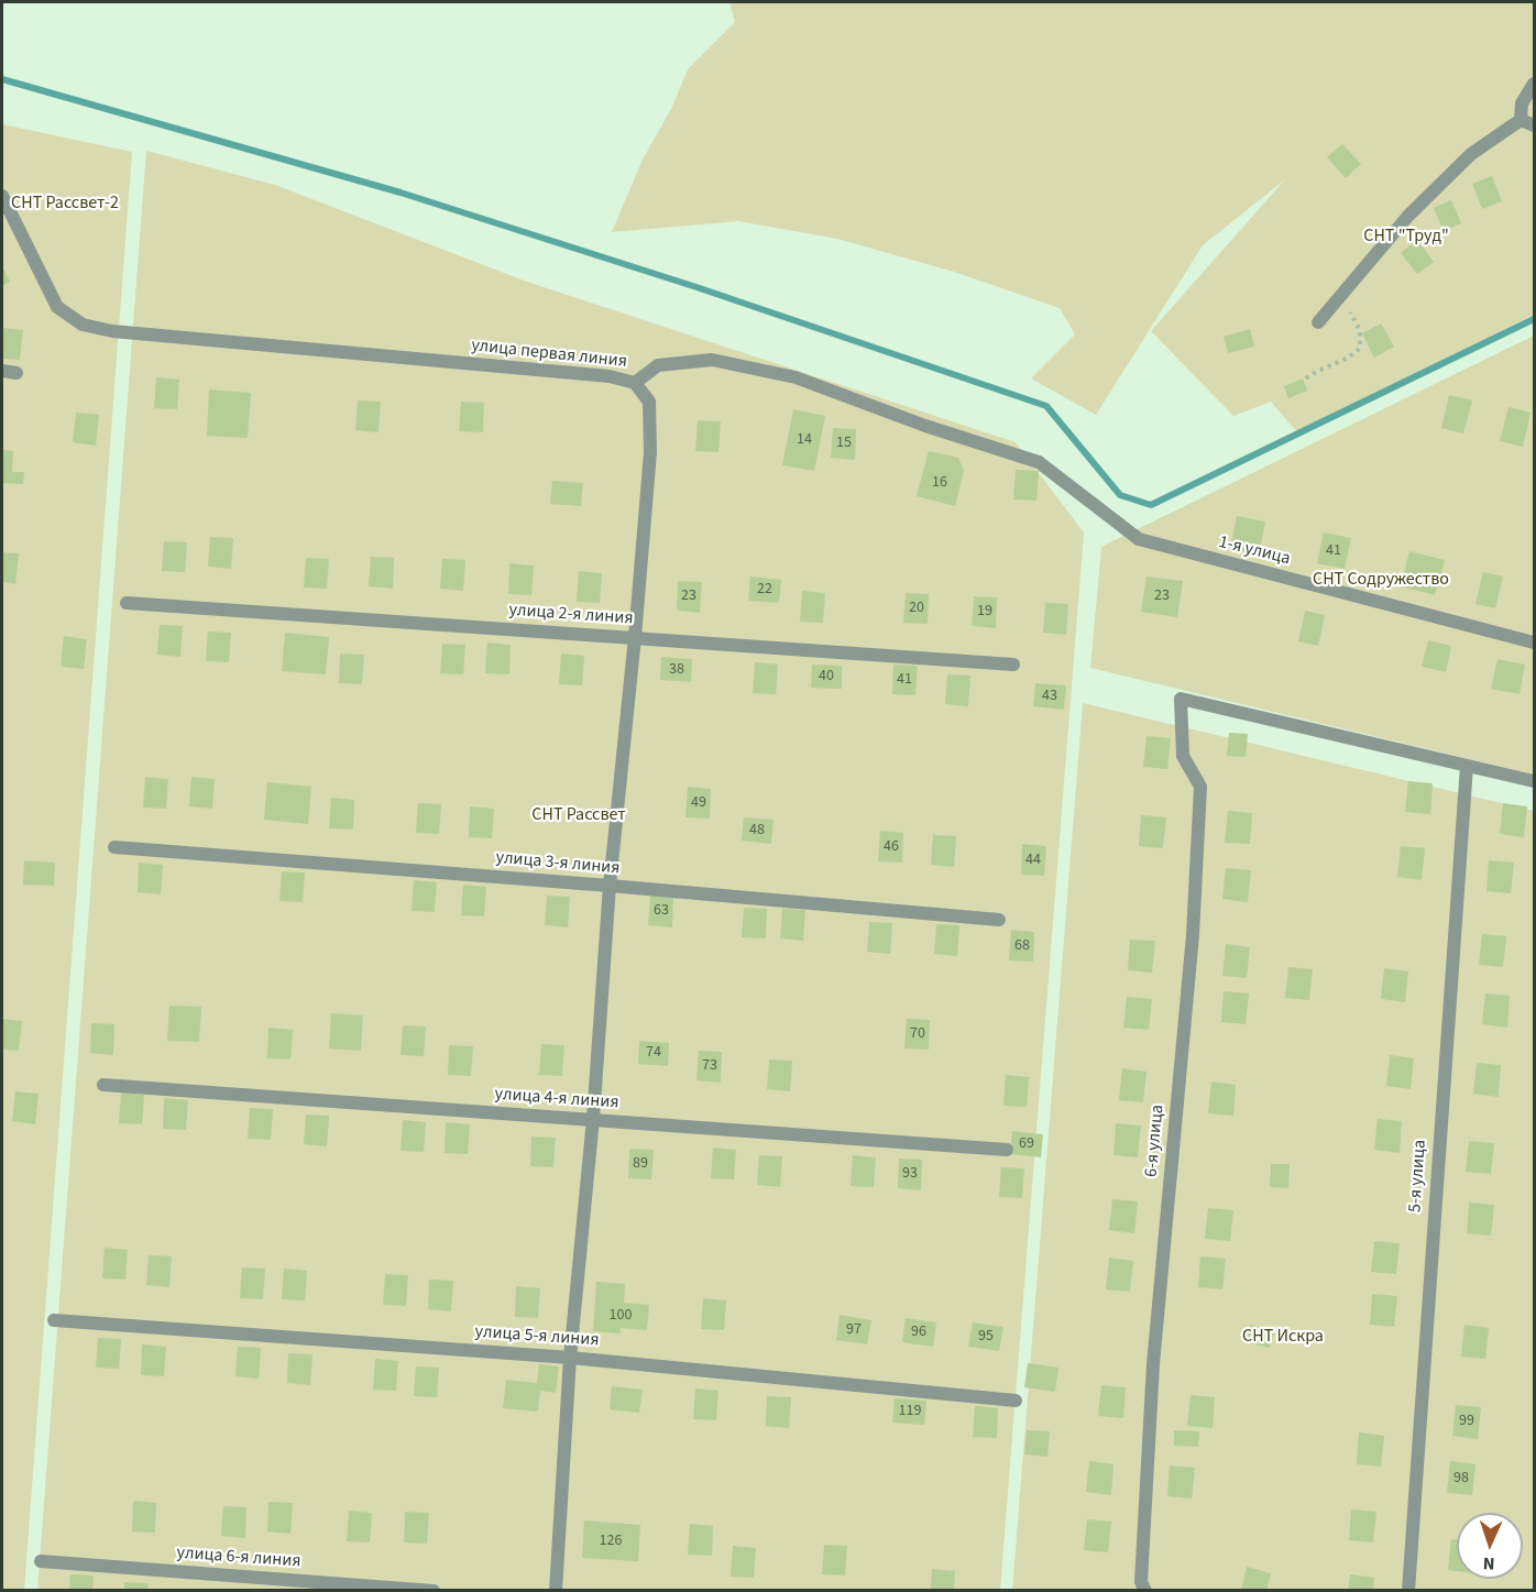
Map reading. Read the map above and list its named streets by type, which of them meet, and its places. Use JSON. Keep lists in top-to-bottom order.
{
  "streets": {
    "street": [
      "улица первая линия",
      "1-я улица",
      "улица 2-я линия",
      "улица 3-я линия",
      "улица 4-я линия",
      "6-я улица",
      "5-я улица",
      "улица 5-я линия",
      "улица 6-я линия"
    ]
  },
  "crossings": [
    ["улица первая линия", "1-я улица"],
    ["6-я улица", "5-я улица"]
  ],
  "parks": [
    "СНТ Рассвет-2",
    "СНТ \"Труд\"",
    "СНТ Содружество",
    "СНТ Рассвет",
    "СНТ Искра"
  ],
  "house_numbers": [
    "14",
    "15",
    "16",
    "41",
    "22",
    "23",
    "23",
    "20",
    "19",
    "38",
    "40",
    "41",
    "43",
    "49",
    "48",
    "46",
    "44",
    "63",
    "68",
    "70",
    "74",
    "73",
    "69",
    "89",
    "93",
    "100",
    "97",
    "96",
    "95",
    "119",
    "99",
    "98",
    "126"
  ],
  "north": "bottom"
}
